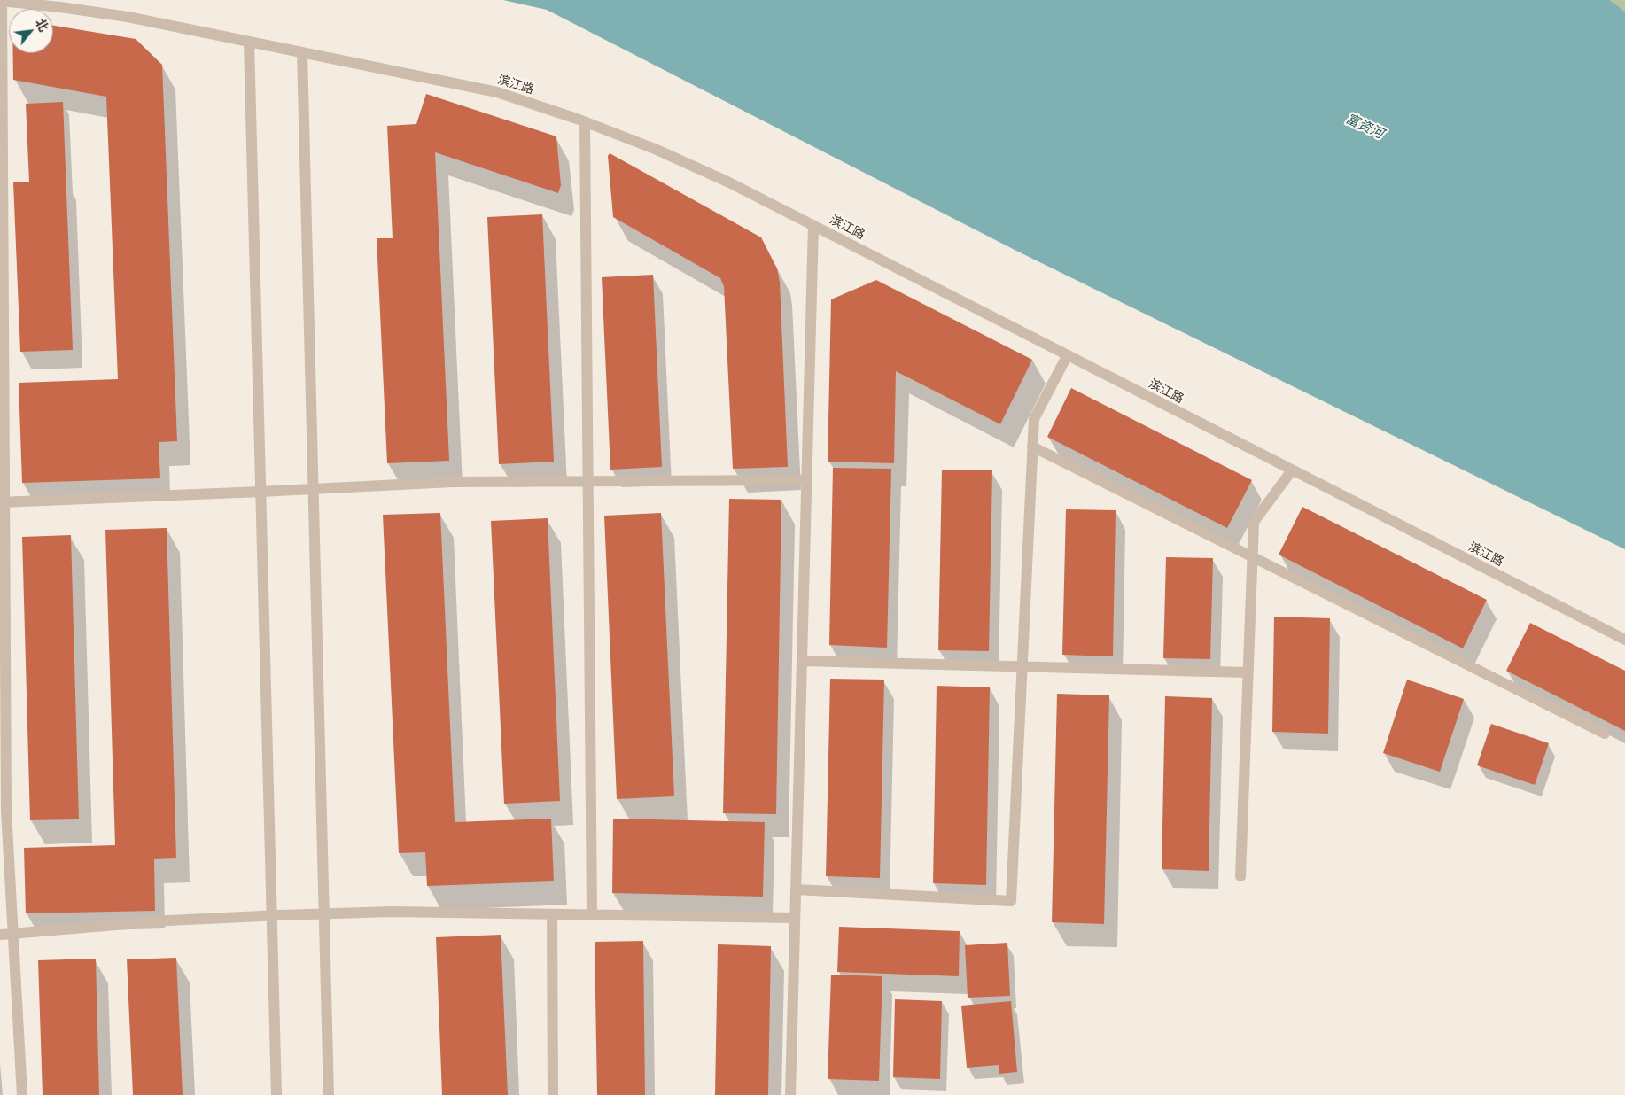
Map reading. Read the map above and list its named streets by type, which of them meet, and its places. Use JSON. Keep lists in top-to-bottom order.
{
  "streets": {
    "street": ["滨江路"]
  },
  "water": ["富资河"],
  "north": "top right"
}
